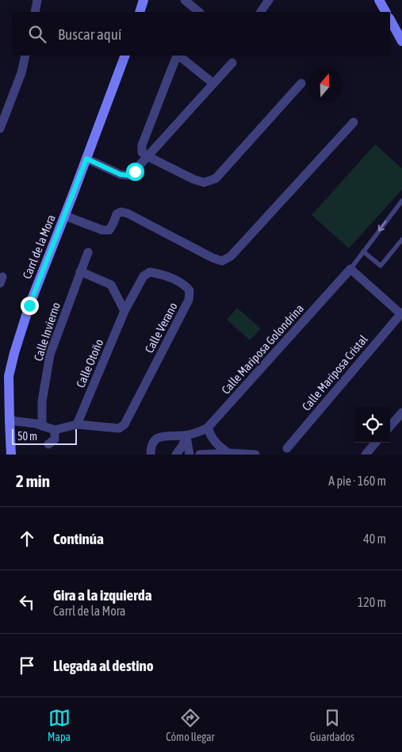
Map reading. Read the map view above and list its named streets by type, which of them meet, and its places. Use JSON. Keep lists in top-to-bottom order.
{
  "streets": {
    "street": [
      "Carrl de la Mora",
      "Calle Verano",
      "Calle Invierno",
      "Calle Mariposa Golondrina",
      "Calle Otoño",
      "Calle Mariposa Cristal"
    ]
  },
  "crossings": [
    ["Calle Verano", "Calle Otoño"]
  ],
  "scale_bar": "50 m",
  "north": "top",
  "page": {
    "search": "Buscar aquí",
    "scale": "50 m",
    "heading": ["2 min", "A pie · 160 m"],
    "list": [
      ["Continúa", "40 m"],
      ["Gira a la izquierda", "Carrl de la Mora", "120 m"],
      "Llegada al destino"
    ],
    "nav": ["Mapa", "Cómo llegar", "Guardados"]
  }
}
